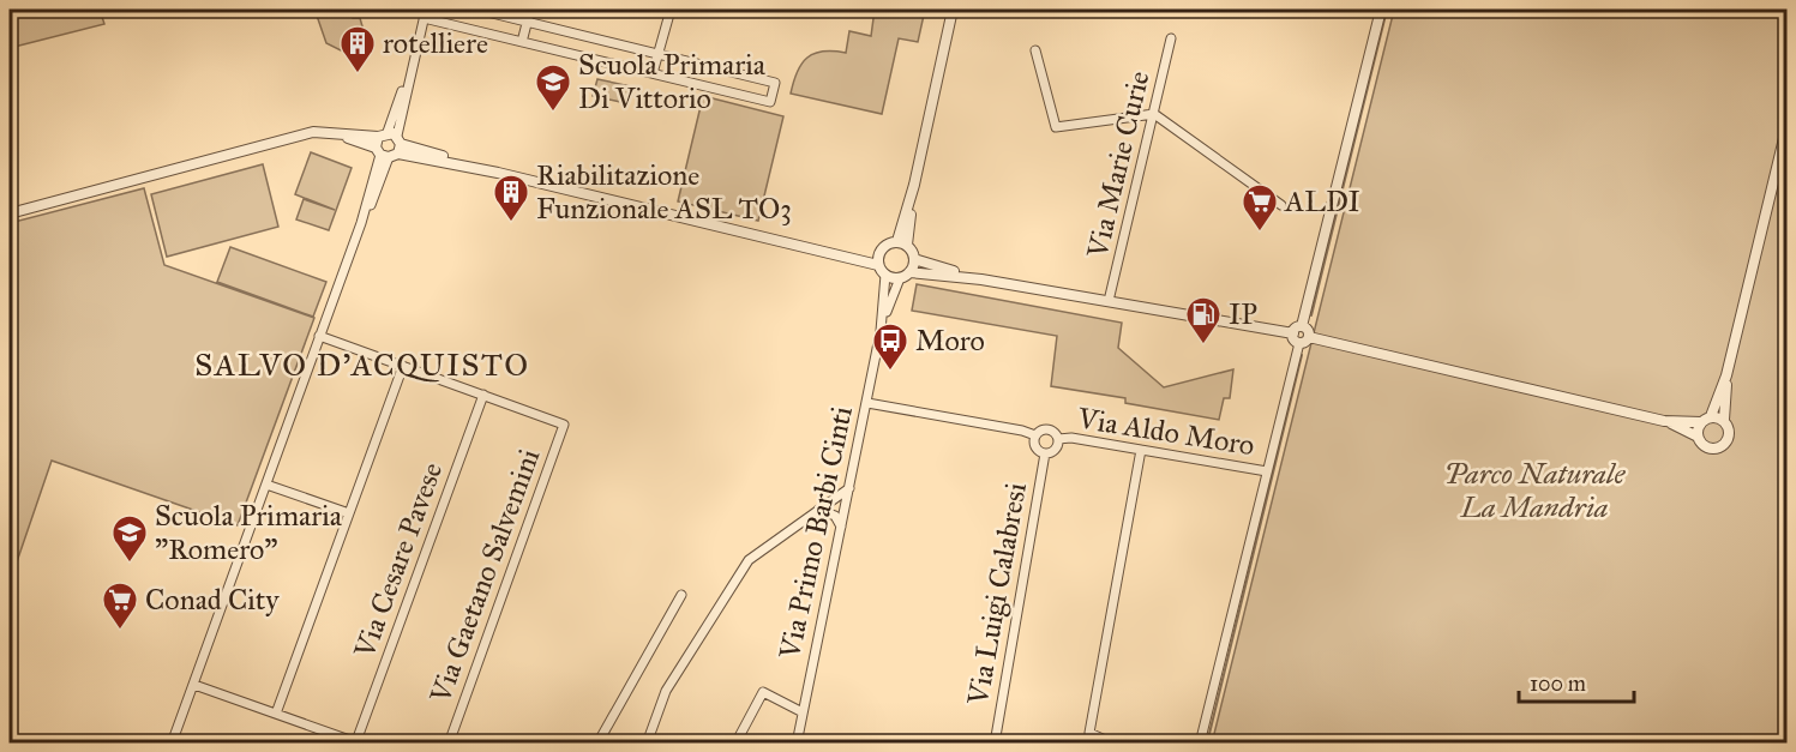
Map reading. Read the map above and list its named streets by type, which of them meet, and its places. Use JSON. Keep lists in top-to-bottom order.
{
  "streets": {
    "street": [
      "Via Marie Curie",
      "Via Aldo Moro",
      "Via Primo Barbi Cinti",
      "Via Cesare Pavese",
      "Via Gaetano Salvemini",
      "Via Luigi Calabresi"
    ]
  },
  "crossings": [
    ["Via Aldo Moro", "Via Primo Barbi Cinti"],
    ["Via Aldo Moro", "Via Luigi Calabresi"],
    ["Via Cesare Pavese", "Via Gaetano Salvemini"]
  ],
  "districts": ["SALVO D'ACQUISTO"],
  "parks": ["Parco Naturale La Mandria"],
  "places": {
    "building": ["rotelliere", "Riabilitazione Funzionale ASL TO3"],
    "school or university": ["Scuola Primaria Di Vittorio", "Scuola Primaria \"Romero\""],
    "supermarket": ["ALDI", "Conad City"],
    "fuel station": ["IP"],
    "bus stop": ["Moro"]
  },
  "scale_bar": "100 m"
}
